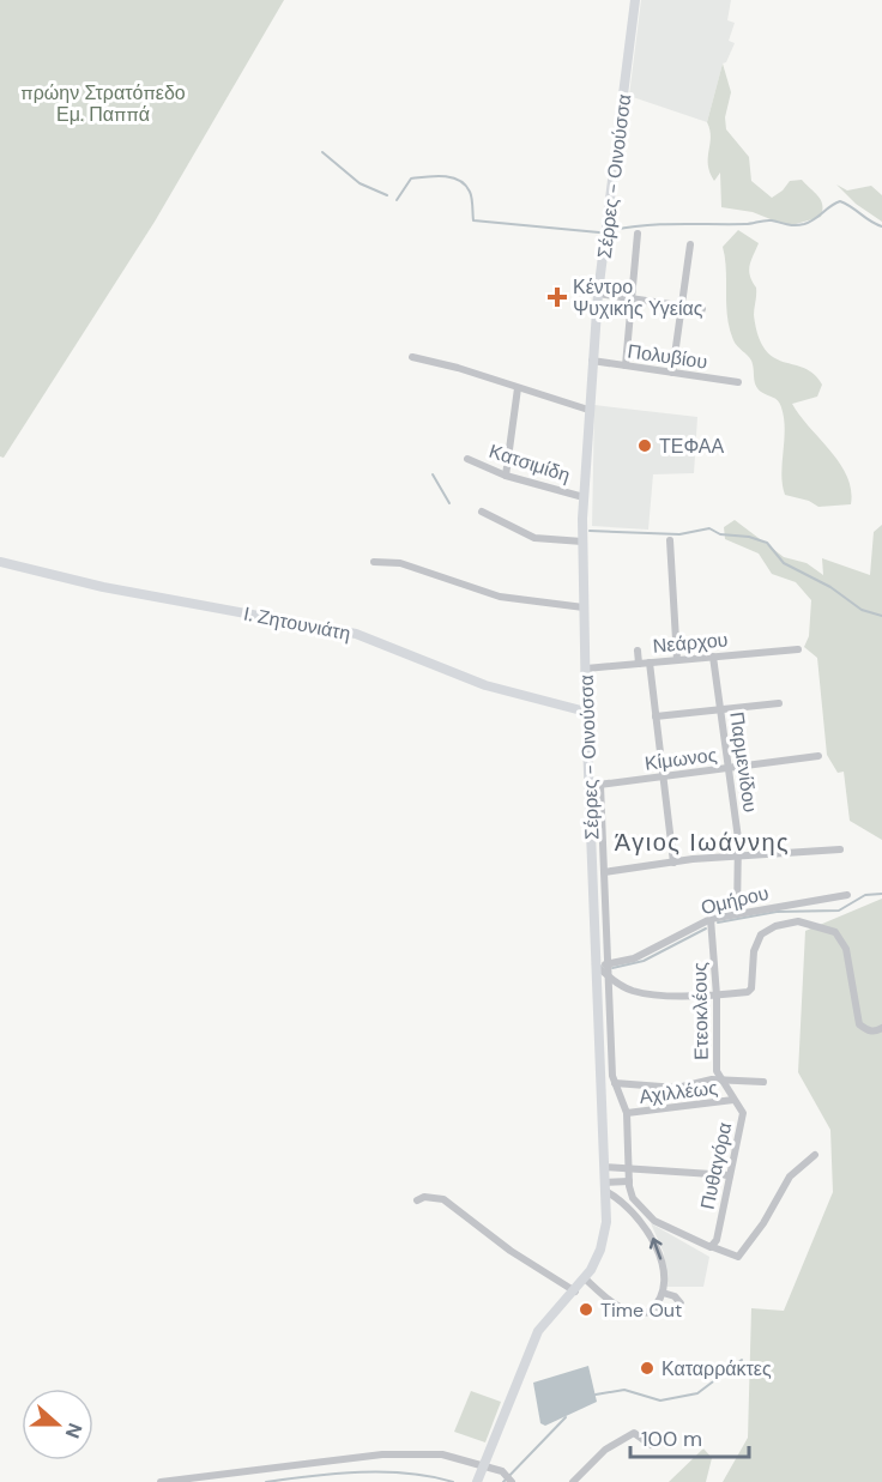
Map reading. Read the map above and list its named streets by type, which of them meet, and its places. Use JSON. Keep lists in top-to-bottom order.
{
  "streets": {
    "street": [
      "Σέρρες - Οινούσσα",
      "Πολυβίου",
      "Κατσιμίδη",
      "Ι. Ζητουνιάτη",
      "Νεάρχου",
      "Κίμωνος",
      "Παρμενίδου",
      "Ομήρου",
      "Ετεοκλέους",
      "Αχιλλέως",
      "Πυθαγόρα"
    ]
  },
  "crossings": [
    ["Σέρρες - Οινούσσα", "Πολυβίου"],
    ["Σέρρες - Οινούσσα", "Κατσιμίδη"],
    ["Σέρρες - Οινούσσα", "Ι. Ζητουνιάτη"],
    ["Σέρρες - Οινούσσα", "Νεάρχου"],
    ["Σέρρες - Οινούσσα", "Κίμωνος"],
    ["Σέρρες - Οινούσσα", "Ομήρου"],
    ["Νεάρχου", "Παρμενίδου"],
    ["Κίμωνος", "Παρμενίδου"],
    ["Παρμενίδου", "Ομήρου"],
    ["Ομήρου", "Ετεοκλέους"],
    ["Ετεοκλέους", "Αχιλλέως"],
    ["Ετεοκλέους", "Πυθαγόρα"],
    ["Αχιλλέως", "Πυθαγόρα"]
  ],
  "districts": ["Άγιος Ιωάννης"],
  "parks": ["πρώην Στρατόπεδο Εμ. Παππά"],
  "places": {
    "health": ["Κέντρο Ψυχικής Υγείας"],
    "other": ["ΤΕΦΑΑ", "Time Out", "Καταρράκτες"]
  },
  "scale_bar": "100 m",
  "north": "right"
}
